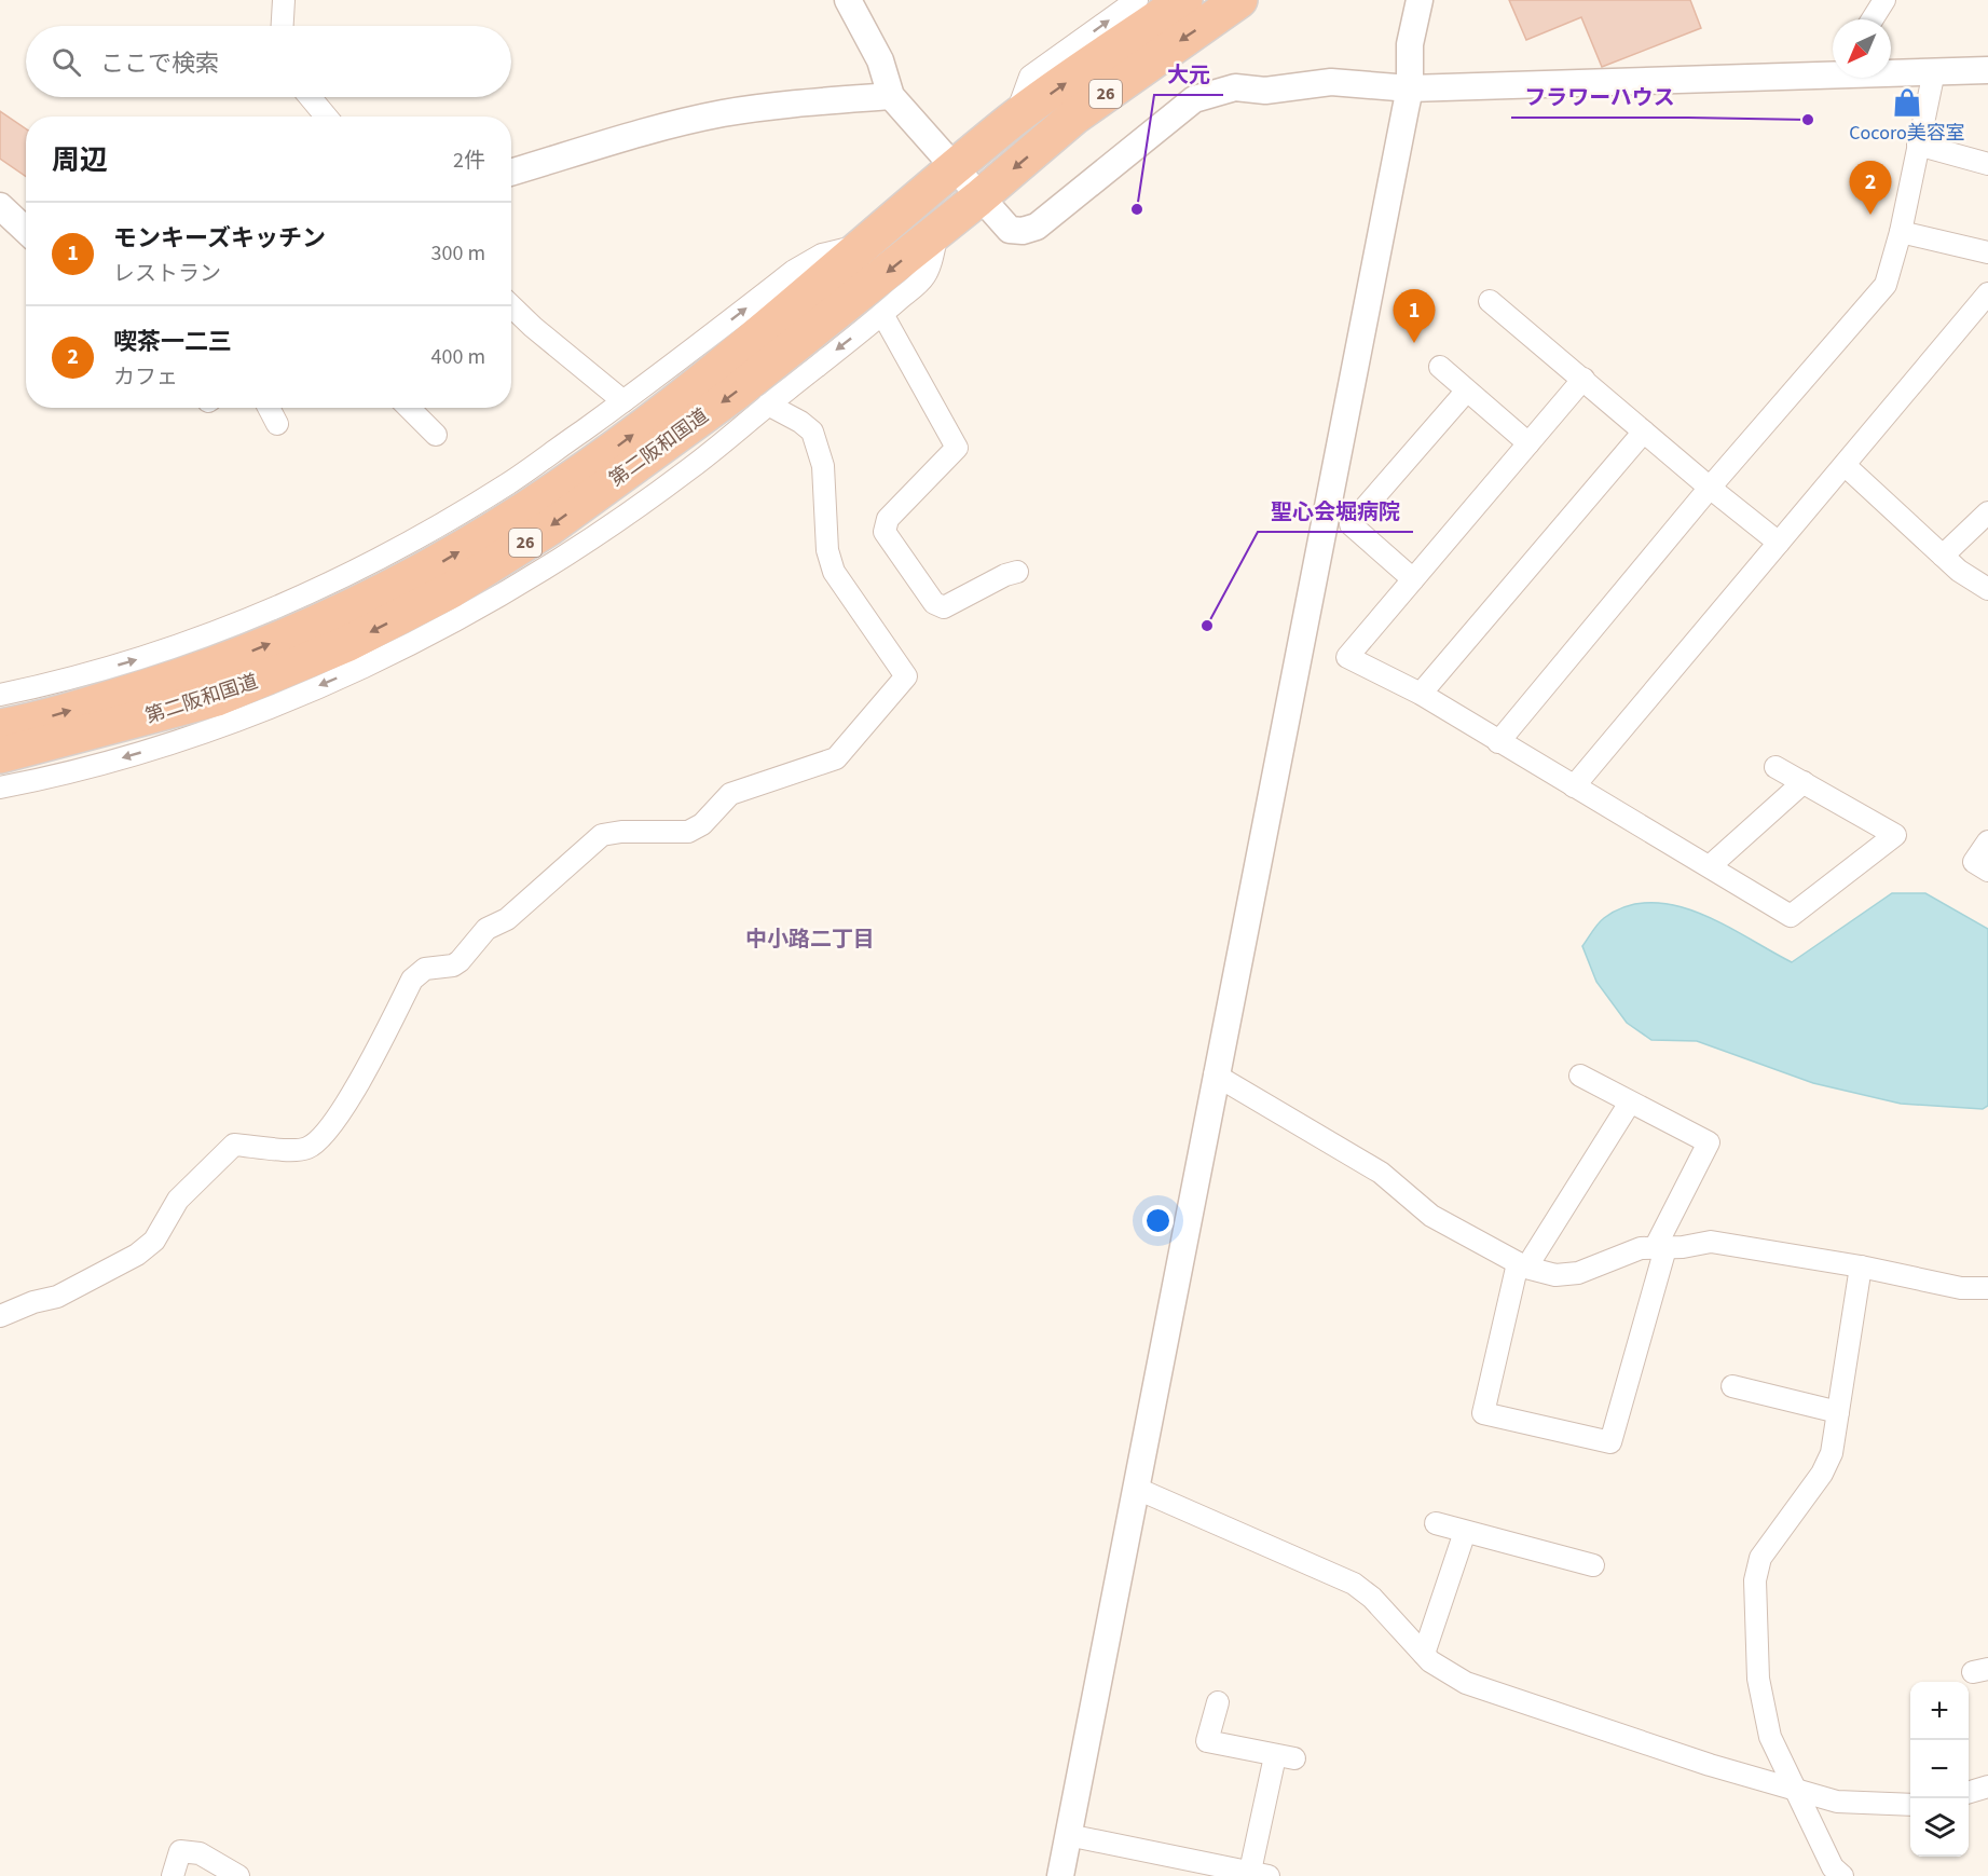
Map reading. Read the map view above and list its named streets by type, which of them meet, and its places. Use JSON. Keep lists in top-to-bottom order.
{
  "streets": {
    "highway": ["26", "第二阪和国道"]
  },
  "districts": ["中小路二丁目"],
  "places": {
    "shop": ["Cocoro美容室"],
    "other": ["フラワーハウス", "大元", "聖心会堀病院"]
  },
  "north": "bottom left",
  "page": {
    "search": "ここで検索",
    "heading": ["周辺", "2件"],
    "pins": ["2", "1"],
    "list": [
      {
        "mark": "1",
        "name": "モンキーズキッチン",
        "note": "レストラン",
        "value": "300 m"
      },
      {
        "mark": "2",
        "name": "喫茶一二三",
        "note": "カフェ",
        "value": "400 m"
      }
    ],
    "map_buttons": ["+", "−"]
  }
}
